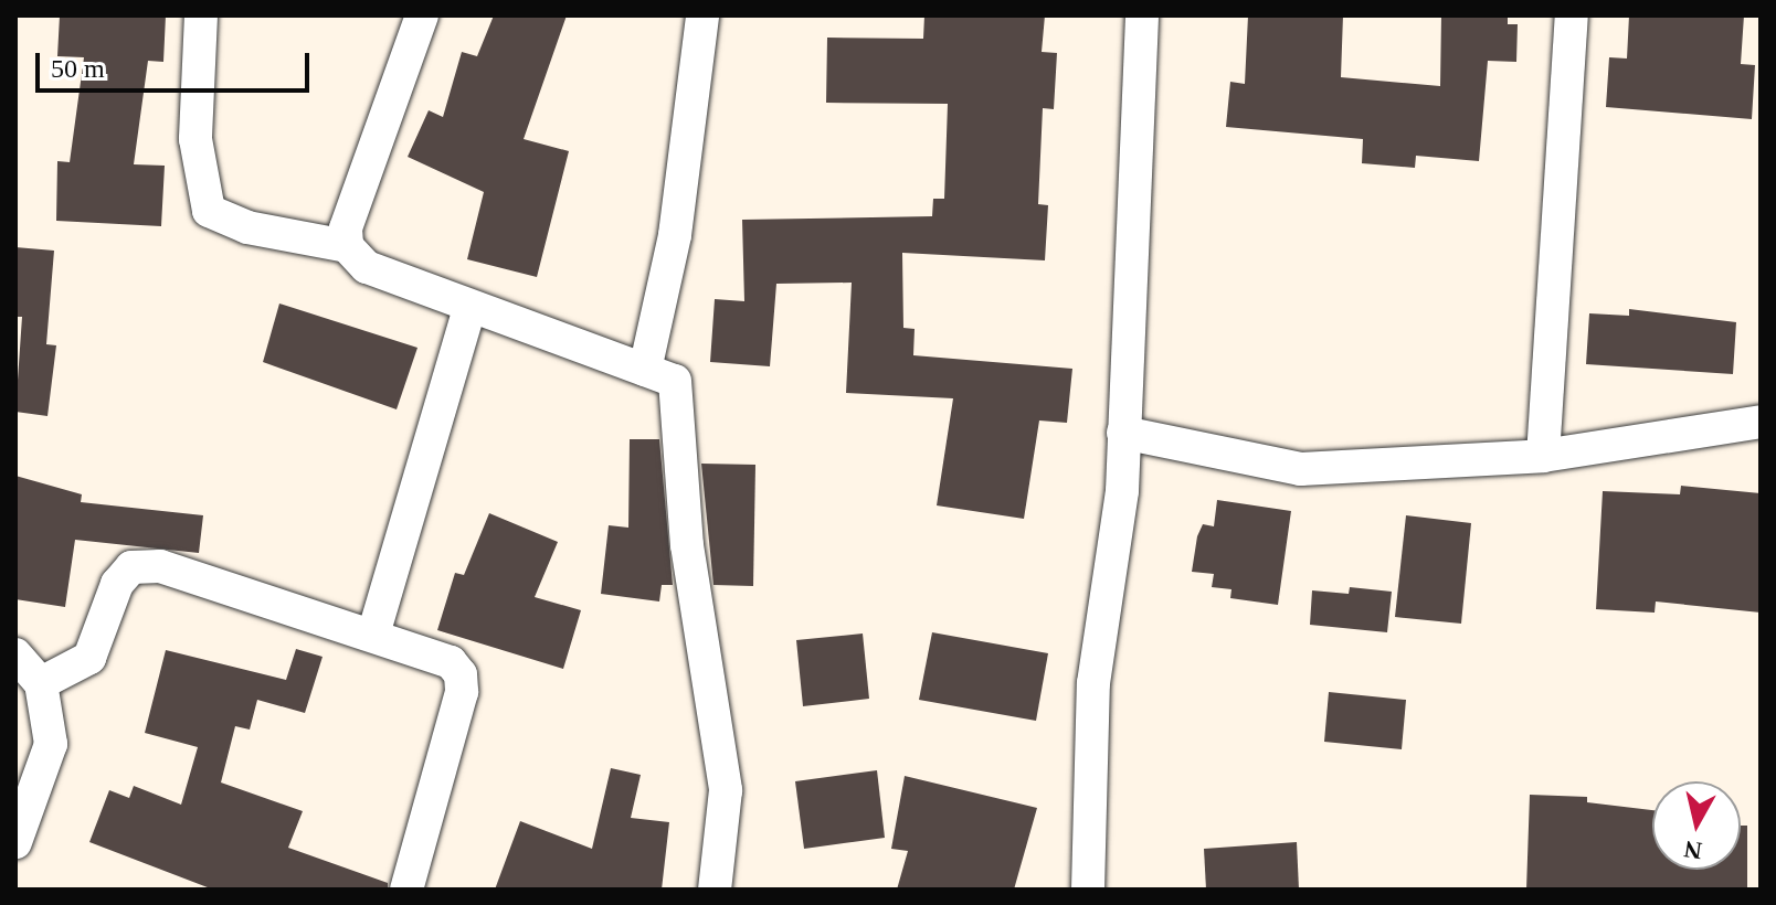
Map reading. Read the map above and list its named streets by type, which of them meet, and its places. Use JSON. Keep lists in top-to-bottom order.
{
  "scale_bar": "50 m",
  "north": "bottom"
}
